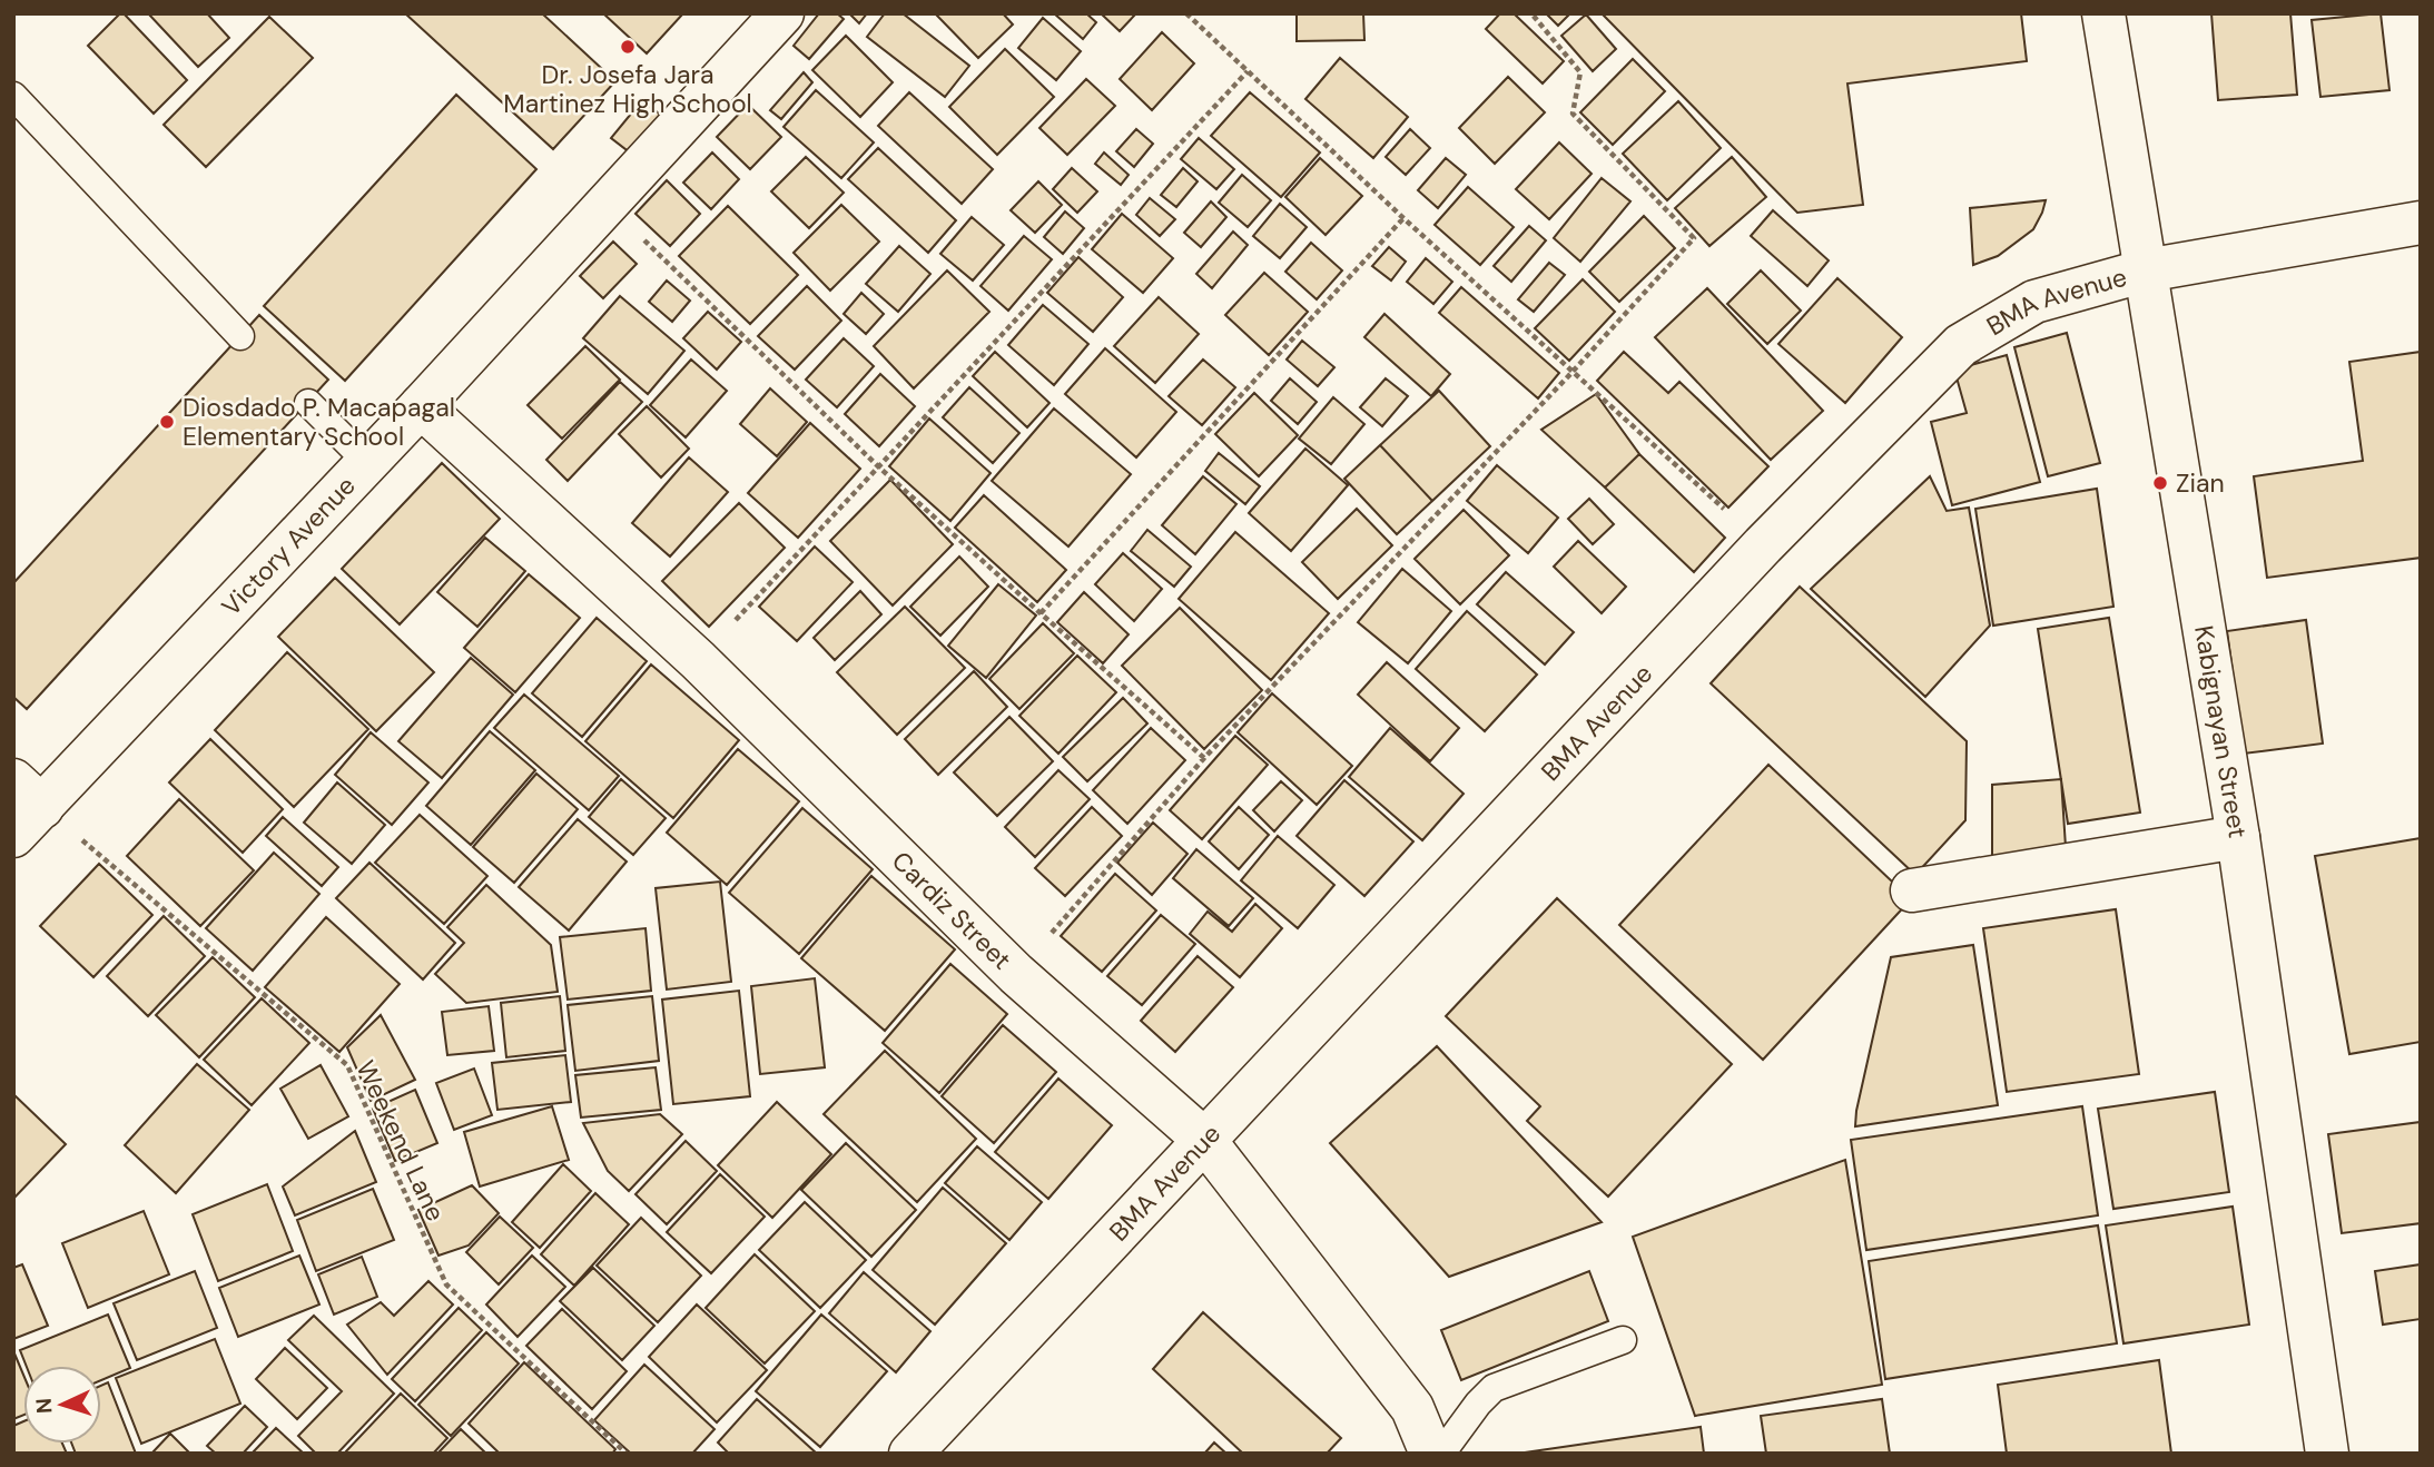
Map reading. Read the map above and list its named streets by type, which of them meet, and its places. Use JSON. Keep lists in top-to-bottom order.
{
  "streets": {
    "street": [
      "BMA Avenue",
      "Victory Avenue",
      "Kabignayan Street",
      "Cardiz Street"
    ],
    "path": ["Weekend Lane"]
  },
  "crossings": [
    ["BMA Avenue", "Kabignayan Street"],
    ["BMA Avenue", "Cardiz Street"],
    ["Victory Avenue", "Cardiz Street"],
    ["Victory Avenue", "Weekend Lane"]
  ],
  "places": ["Dr. Josefa Jara Martinez High School", "Diosdado P. Macapagal Elementary School", "Zian"],
  "north": "left"
}
